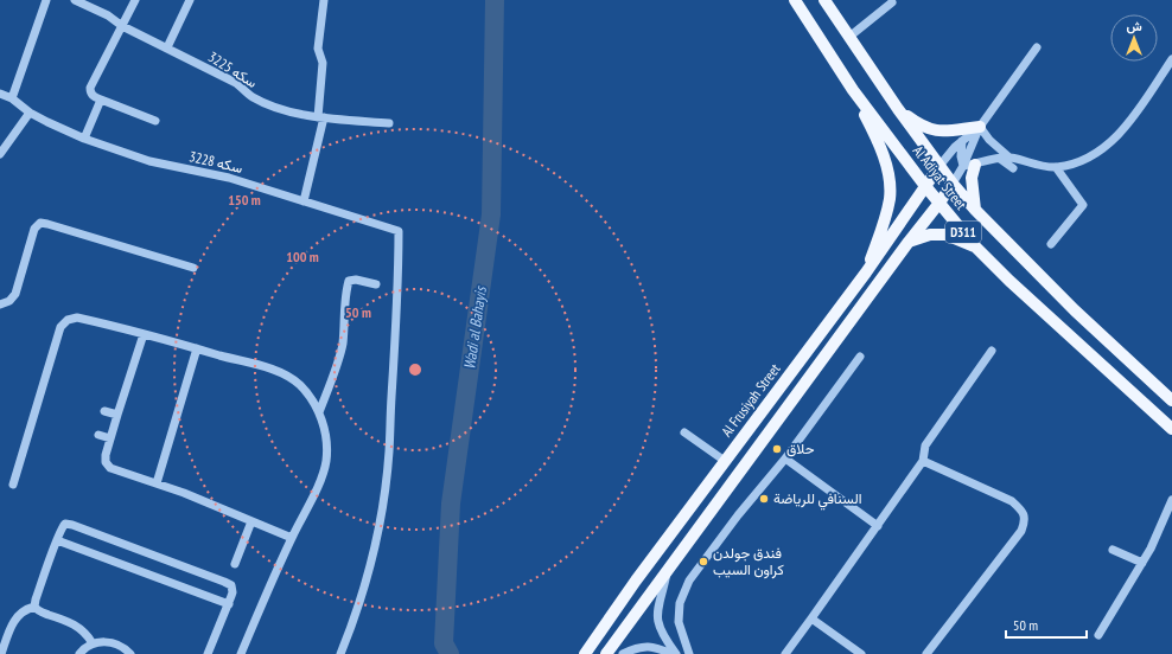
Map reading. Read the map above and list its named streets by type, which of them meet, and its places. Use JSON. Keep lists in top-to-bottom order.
{
  "streets": {
    "main road": ["Al Adiyat Street", "D311", "Al Frusiyah Street"],
    "street": ["سكه 3225", "سكه 3228"]
  },
  "crossings": [
    ["Al Adiyat Street", "Al Frusiyah Street"]
  ],
  "water": ["Wadi al Bahayis"],
  "places": ["حلاق", "السنافي للرياضة", "فندق جولدن كراون السيب"],
  "scale_bar": "50 m",
  "north": "top",
  "rings": ["150 m", "100 m", "50 m"]
}
